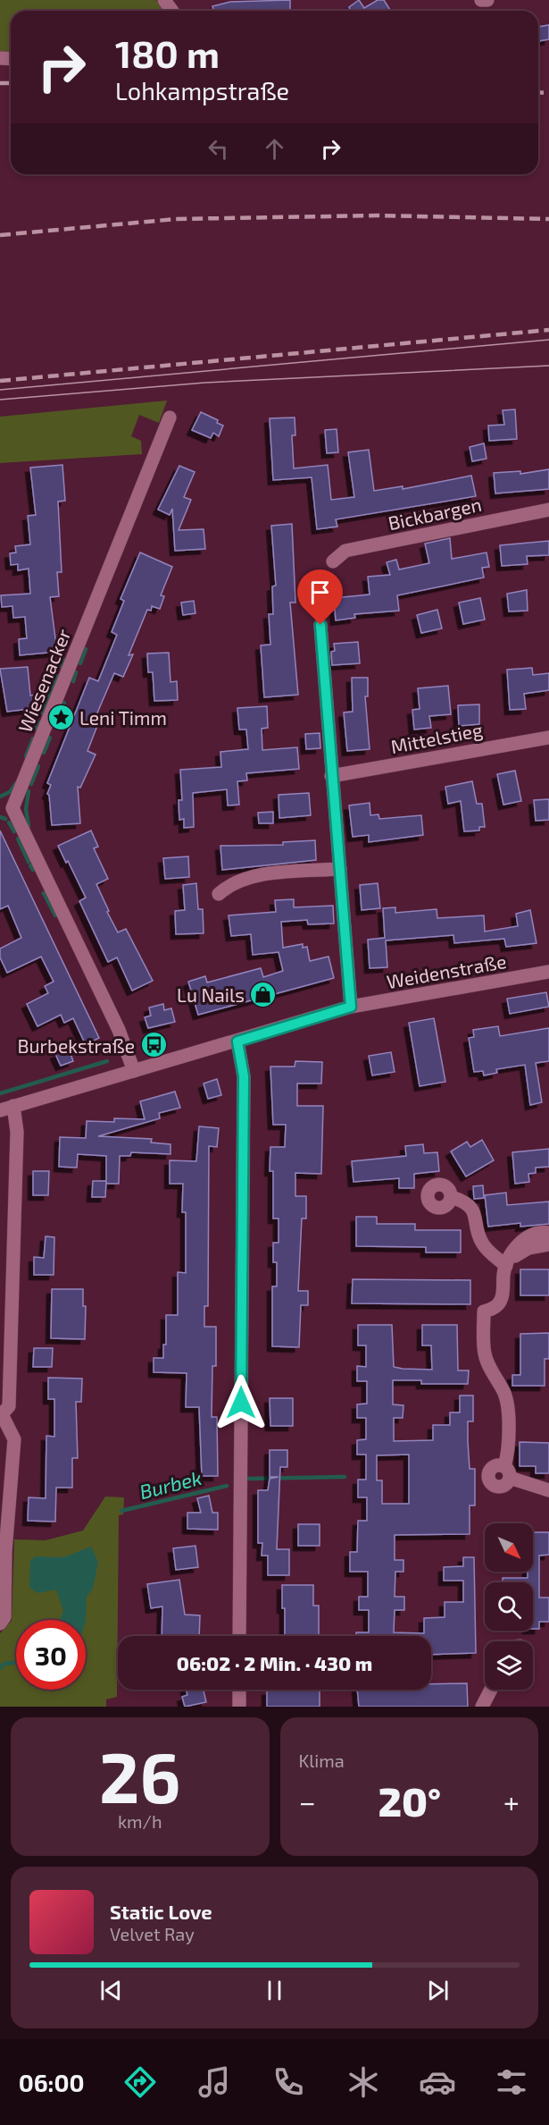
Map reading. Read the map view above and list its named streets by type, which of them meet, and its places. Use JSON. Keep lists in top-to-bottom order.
{
  "streets": {
    "street": [
      "Bickbargen",
      "Wiesenacker",
      "Mittelstieg",
      "Weidenstraße"
    ]
  },
  "crossings": [
    ["Wiesenacker", "Weidenstraße"]
  ],
  "water": ["Burbek"],
  "places": {
    "place": ["Leni Timm"],
    "shop": ["Lu Nails"],
    "bus stop": ["Burbekstraße"]
  },
  "north": "bottom right",
  "page": {
    "turn": ["180 m", "Lohkampstraße"],
    "limit": "30",
    "trip": "06:02 · 2 Min. · 430 m",
    "tile": [
      ["26", "km/h"],
      "Klima"
    ],
    "heat": ["−", "20°", "+"],
    "song": ["Static Love", "Velvet Ray"],
    "tabs": "06:00"
  }
}
